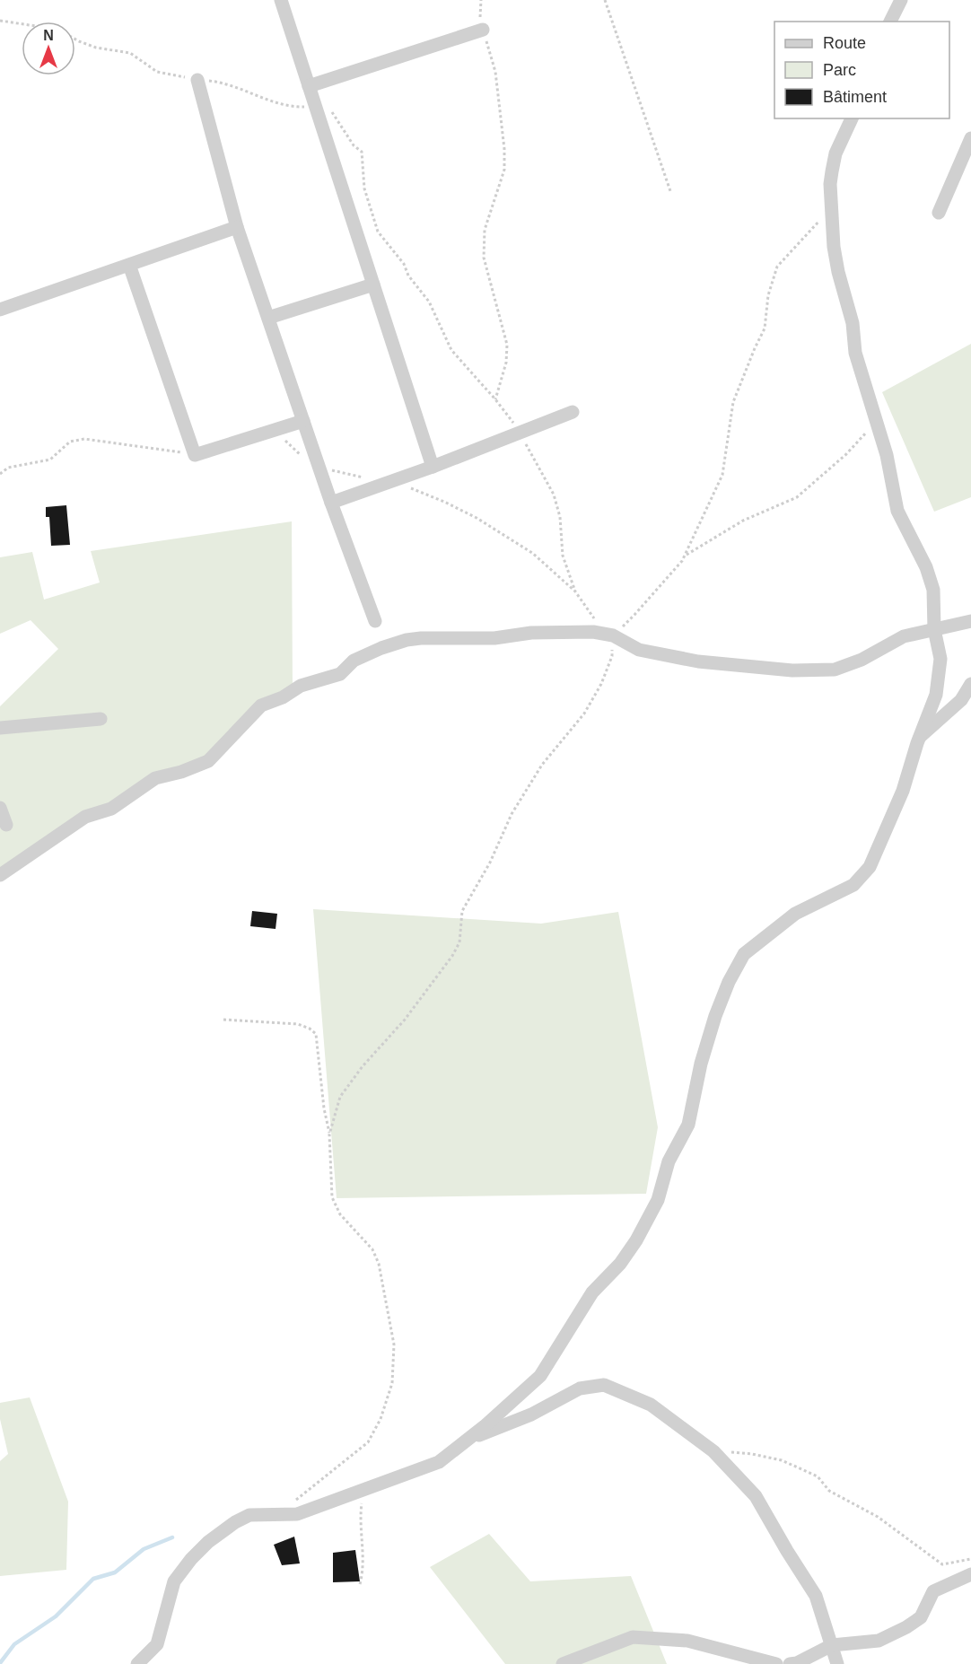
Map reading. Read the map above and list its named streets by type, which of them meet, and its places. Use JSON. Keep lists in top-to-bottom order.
{
  "legend": ["Route", "Parc", "Bâtiment"],
  "north": "top"
}
